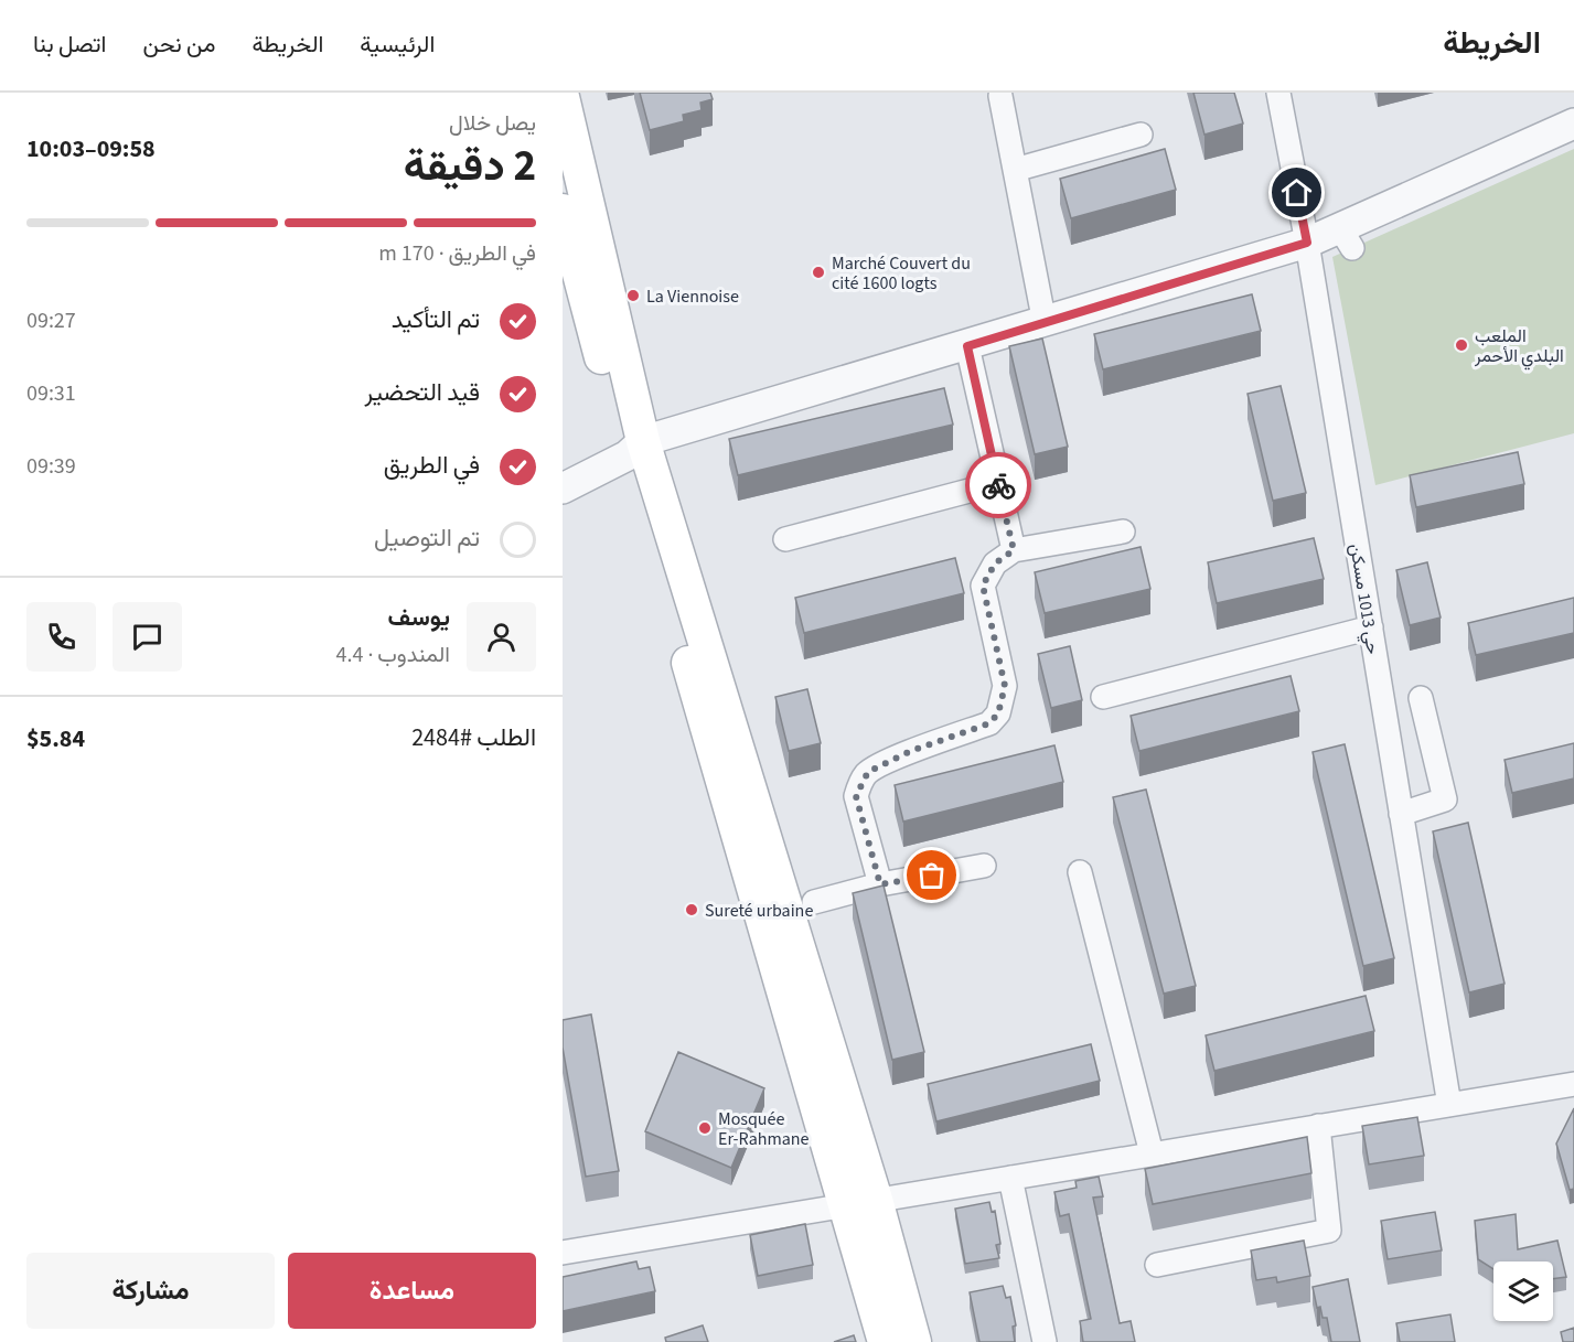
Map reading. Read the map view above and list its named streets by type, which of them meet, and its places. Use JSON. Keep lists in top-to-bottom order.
{
  "streets": {
    "street": ["حي 1013 مسكن"]
  },
  "places": [
    "Marché Couvert du cité 1600 logts",
    "La Viennoise",
    "الملعب البلدي الأحمر",
    "Sureté urbaine",
    "Mosquée Er-Rahmane"
  ],
  "page": {
    "header": "الخريطة",
    "nav": [
      "الرئيسية",
      "الخريطة",
      "من نحن",
      "اتصل بنا"
    ],
    "heading": ["2 دقيقة", "يصل خلال", "09:58–10:03"],
    "panel": [
      "يوسف",
      "المندوب · 4.4",
      "الطلب #2484",
      "$5.84"
    ],
    "bar": "في الطريق · 170 m",
    "list": [
      ["تم التأكيد", "09:27"],
      ["قيد التحضير", "09:31"],
      ["في الطريق", "09:39"],
      "تم التوصيل"
    ],
    "buttons": ["مساعدة", "مشاركة"]
  }
}
